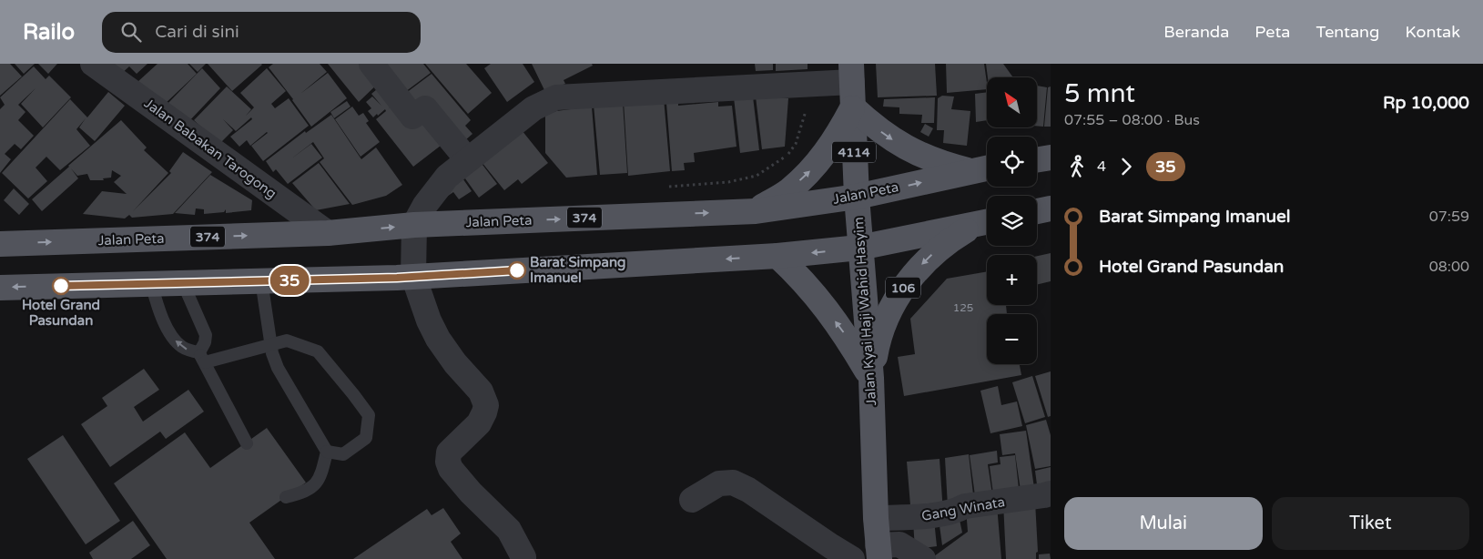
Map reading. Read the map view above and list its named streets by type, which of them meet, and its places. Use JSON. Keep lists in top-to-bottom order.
{
  "streets": {
    "main road": [
      "4114",
      "Jalan Peta",
      "374",
      "106",
      "Jalan Kyai Haji Wahid Hasyim"
    ],
    "street": ["Jalan Babakan Tarogong", "Gang Winata"]
  },
  "crossings": [
    ["Jalan Babakan Tarogong", "Jalan Peta"],
    ["Jalan Peta", "Jalan Kyai Haji Wahid Hasyim"],
    ["106", "Jalan Kyai Haji Wahid Hasyim"],
    ["Jalan Kyai Haji Wahid Hasyim", "Gang Winata"]
  ],
  "places": ["Barat Simpang Imanuel", "Hotel Grand Pasundan"],
  "lines": ["bus line 35"],
  "house_numbers": ["125"],
  "north": "top left",
  "page": {
    "header": "Railo",
    "search": "Cari di sini",
    "nav": [
      "Beranda",
      "Peta",
      "Tentang",
      "Kontak"
    ],
    "on_map": "35",
    "heading": ["5 mnt", "07:55 – 08:00 · Bus", "Rp 10,000"],
    "map_buttons": ["+", "−"],
    "legs": ["4", "35"],
    "list": [
      {
        "name": "Barat Simpang Imanuel",
        "value": "07:59"
      },
      {
        "name": "Hotel Grand Pasundan",
        "value": "08:00"
      }
    ],
    "buttons": ["Mulai", "Tiket"]
  }
}
